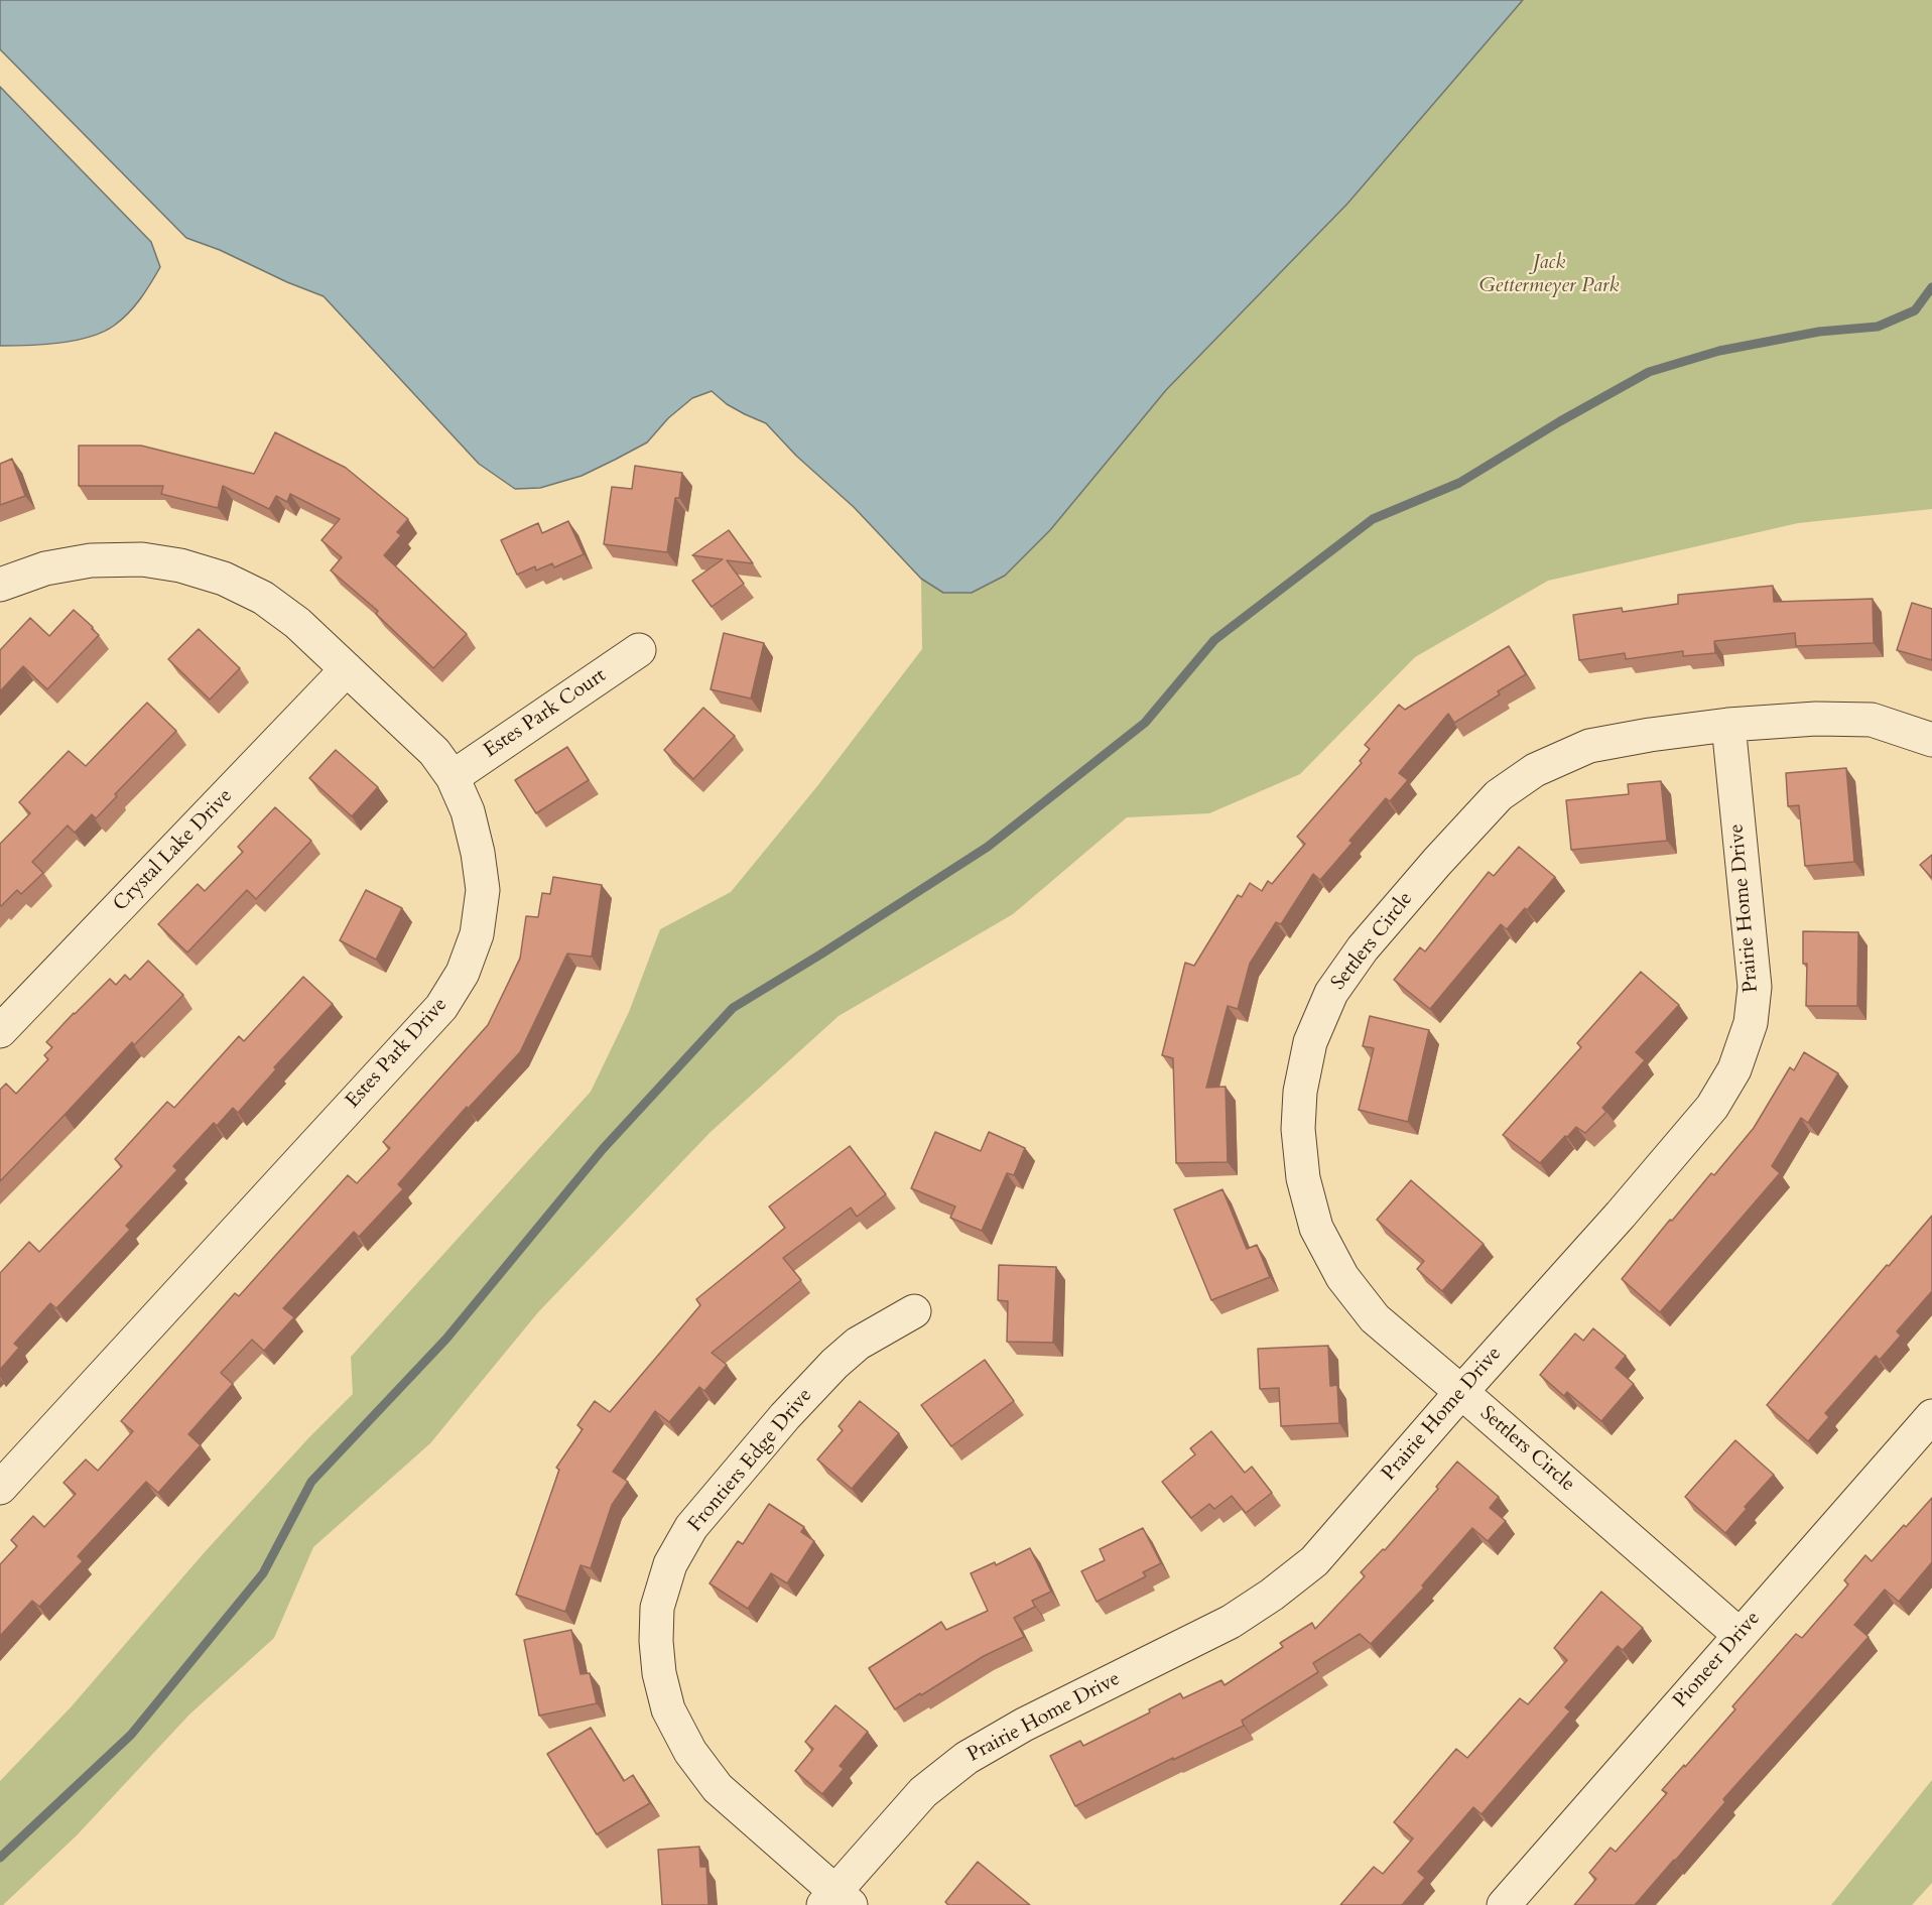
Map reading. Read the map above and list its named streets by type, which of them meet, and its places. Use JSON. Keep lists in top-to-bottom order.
{
  "streets": {
    "street": [
      "Estes Park Court",
      "Crystal Lake Drive",
      "Prairie Home Drive",
      "Settlers Circle",
      "Estes Park Drive",
      "Frontiers Edge Drive",
      "Pioneer Drive"
    ]
  },
  "crossings": [
    ["Estes Park Court", "Estes Park Drive"],
    ["Crystal Lake Drive", "Estes Park Drive"],
    ["Prairie Home Drive", "Settlers Circle"],
    ["Prairie Home Drive", "Frontiers Edge Drive"],
    ["Settlers Circle", "Pioneer Drive"]
  ],
  "parks": ["Jack Gettermeyer Park"]
}
